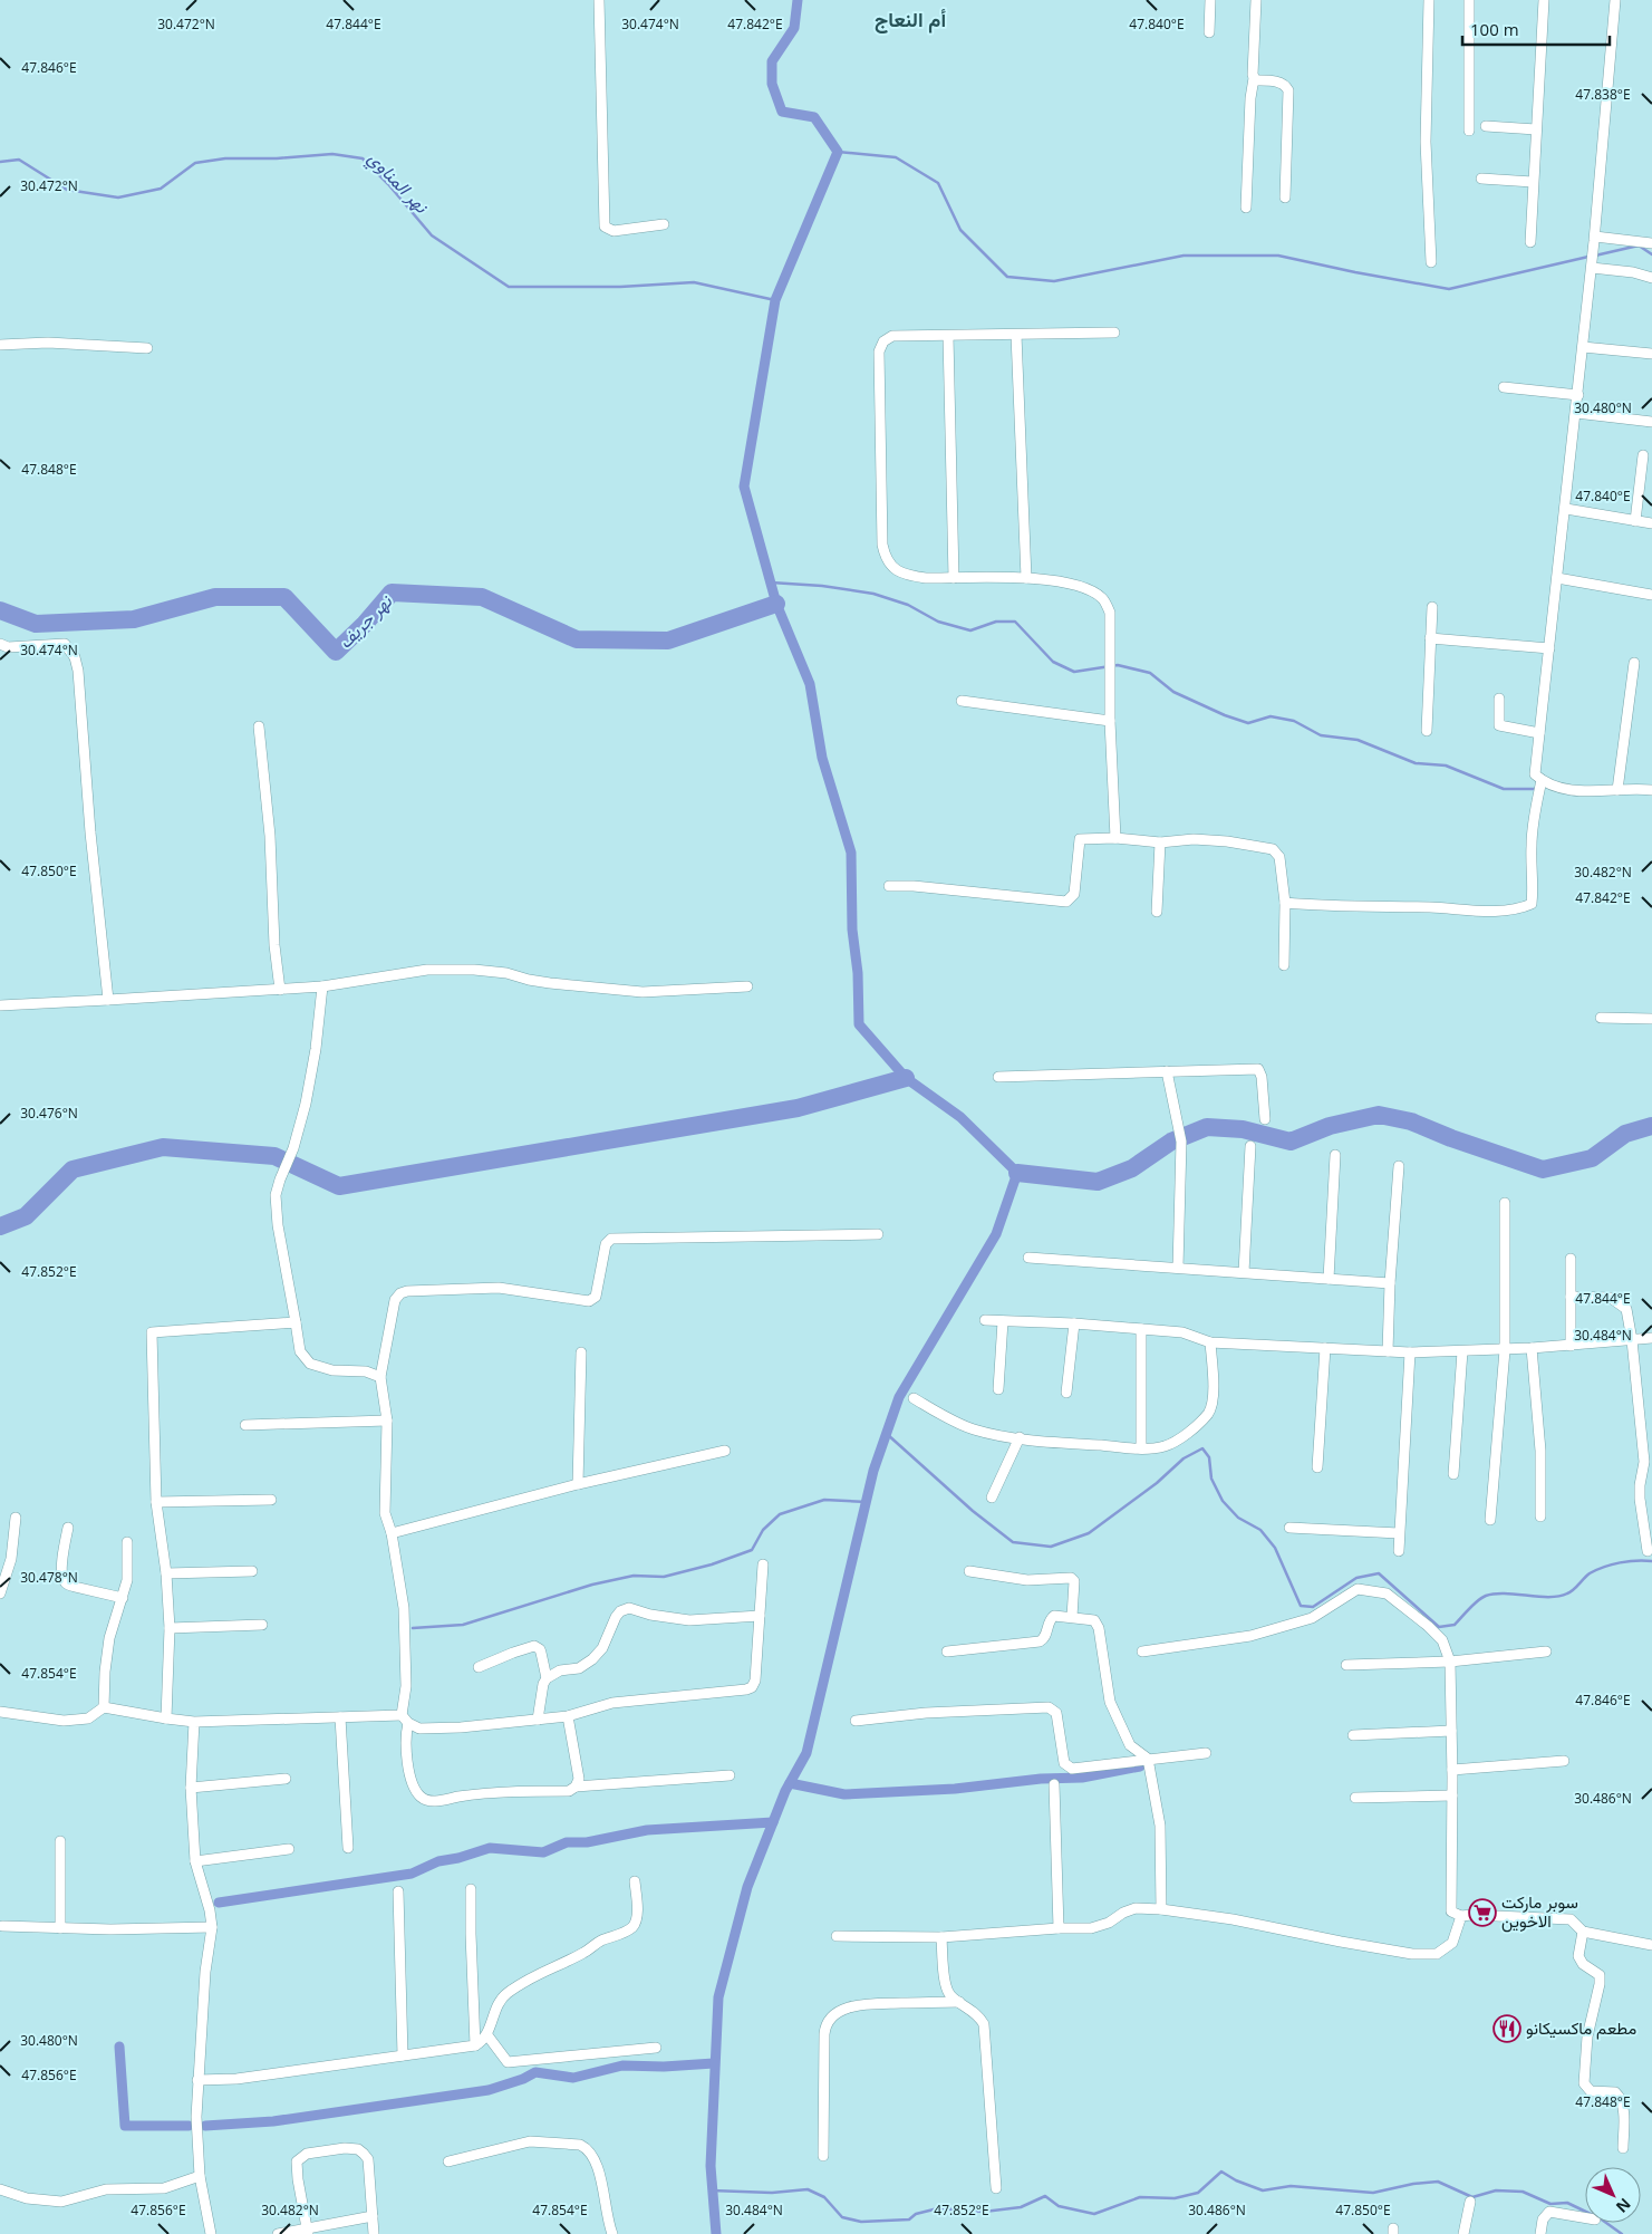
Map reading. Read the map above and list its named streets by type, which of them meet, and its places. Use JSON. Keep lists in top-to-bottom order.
{
  "districts": ["أم النعاج"],
  "water": ["نهر المناوي", "نهر جريف"],
  "places": {
    "supermarket": ["سوبر ماركت الاخوين"],
    "restaurant": ["مطعم ماكسيكانو"]
  },
  "scale_bar": "100 m",
  "north": "bottom right",
  "coordinates": [
    "30.472°N",
    "47.844°E",
    "30.474°N",
    "47.842°E",
    "47.840°E",
    "47.846°E",
    "47.838°E",
    "30.480°N",
    "47.848°E",
    "47.850°E",
    "30.482°N",
    "30.476°N",
    "47.852°E",
    "30.484°N",
    "30.478°N",
    "47.854°E",
    "30.486°N",
    "47.856°E"
  ]
}
